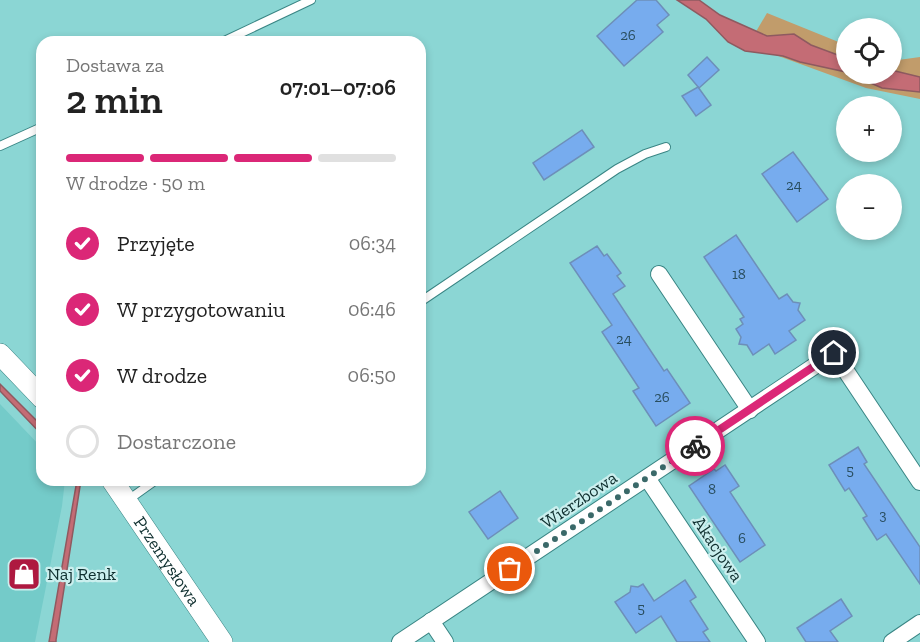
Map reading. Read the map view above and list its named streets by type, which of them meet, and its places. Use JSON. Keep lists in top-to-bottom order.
{
  "streets": {
    "street": ["Wierzbowa", "Akacjowa", "Przemysłowa"]
  },
  "crossings": [
    ["Wierzbowa", "Akacjowa"]
  ],
  "places": {
    "shop": ["Naj Renk"]
  },
  "house_numbers": [
    "26",
    "24",
    "18",
    "24",
    "26",
    "5",
    "8",
    "3",
    "6",
    "5"
  ],
  "page": {
    "map_buttons": ["+", "−"],
    "heading": ["2 min", "Dostawa za", "07:01–07:06"],
    "bar": "W drodze · 50 m",
    "list": [
      ["Przyjęte", "06:34"],
      ["W przygotowaniu", "06:46"],
      ["W drodze", "06:50"],
      "Dostarczone"
    ]
  }
}
